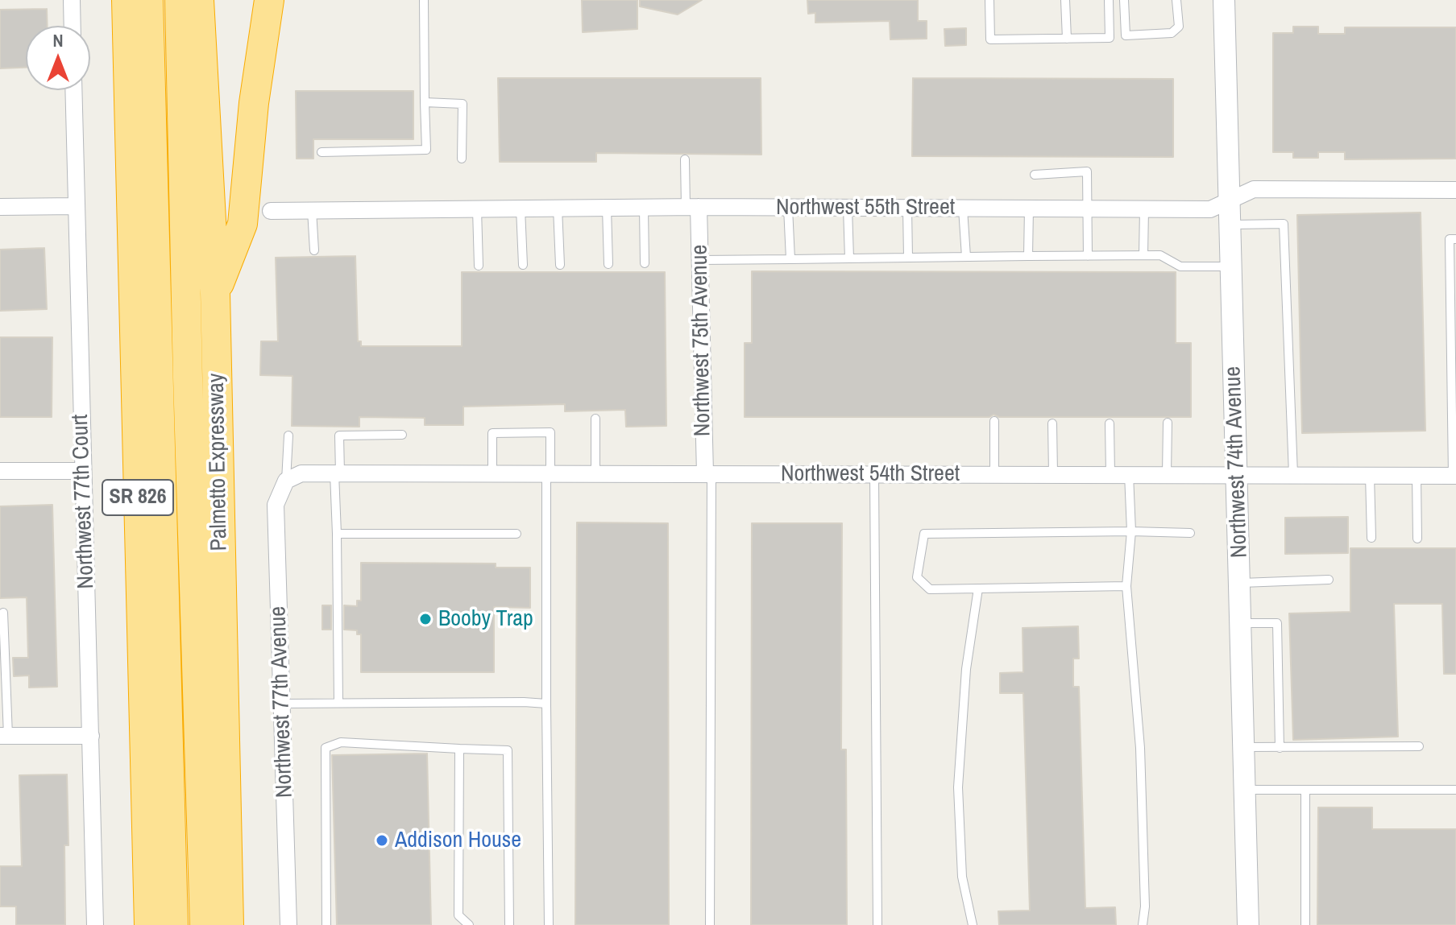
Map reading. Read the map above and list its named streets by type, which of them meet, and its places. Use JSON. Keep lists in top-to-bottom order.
{
  "streets": {
    "highway": ["Palmetto Expressway", "SR 826"],
    "street": [
      "Northwest 55th Street",
      "Northwest 75th Avenue",
      "Northwest 74th Avenue",
      "Northwest 54th Street",
      "Northwest 77th Court",
      "Northwest 77th Avenue"
    ]
  },
  "crossings": [
    ["Northwest 55th Street", "Northwest 75th Avenue"],
    ["Northwest 55th Street", "Northwest 74th Avenue"],
    ["Northwest 75th Avenue", "Northwest 54th Street"],
    ["Northwest 74th Avenue", "Northwest 54th Street"],
    ["Northwest 54th Street", "Northwest 77th Avenue"]
  ],
  "places": ["Booby Trap", "Addison House"],
  "north": "top"
}
